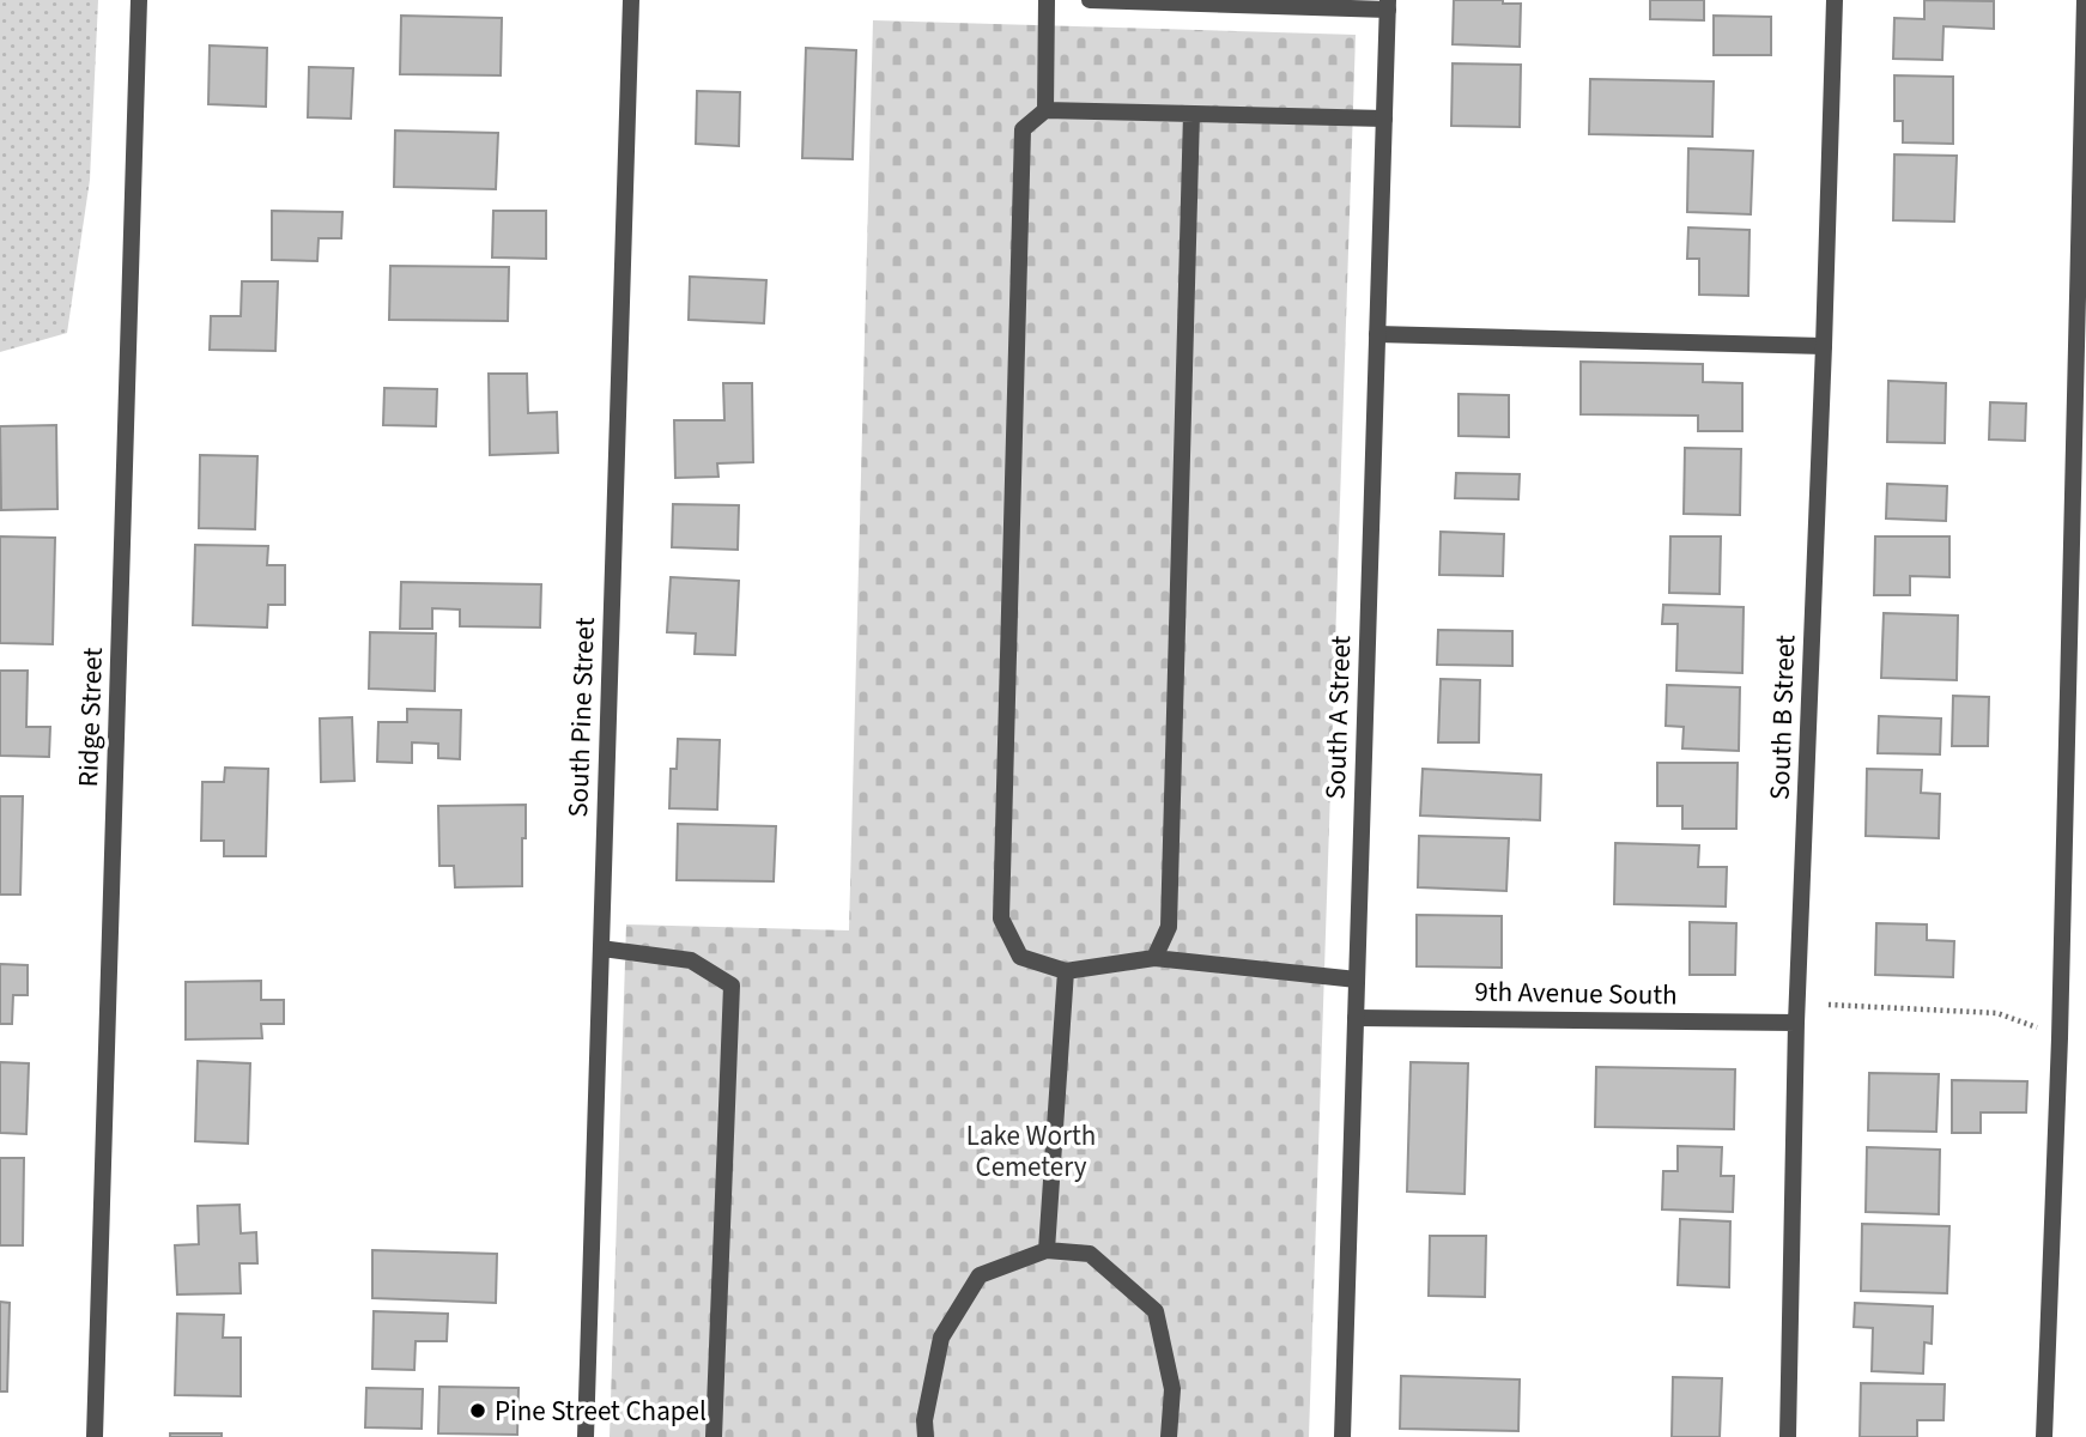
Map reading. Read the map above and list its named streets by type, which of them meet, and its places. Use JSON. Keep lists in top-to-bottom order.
{
  "streets": {
    "street": [
      "Ridge Street",
      "South Pine Street",
      "South A Street",
      "South B Street",
      "9th Avenue South"
    ]
  },
  "crossings": [
    ["South A Street", "9th Avenue South"],
    ["South B Street", "9th Avenue South"]
  ],
  "parks": ["Lake Worth Cemetery"],
  "places": ["Pine Street Chapel"]
}
